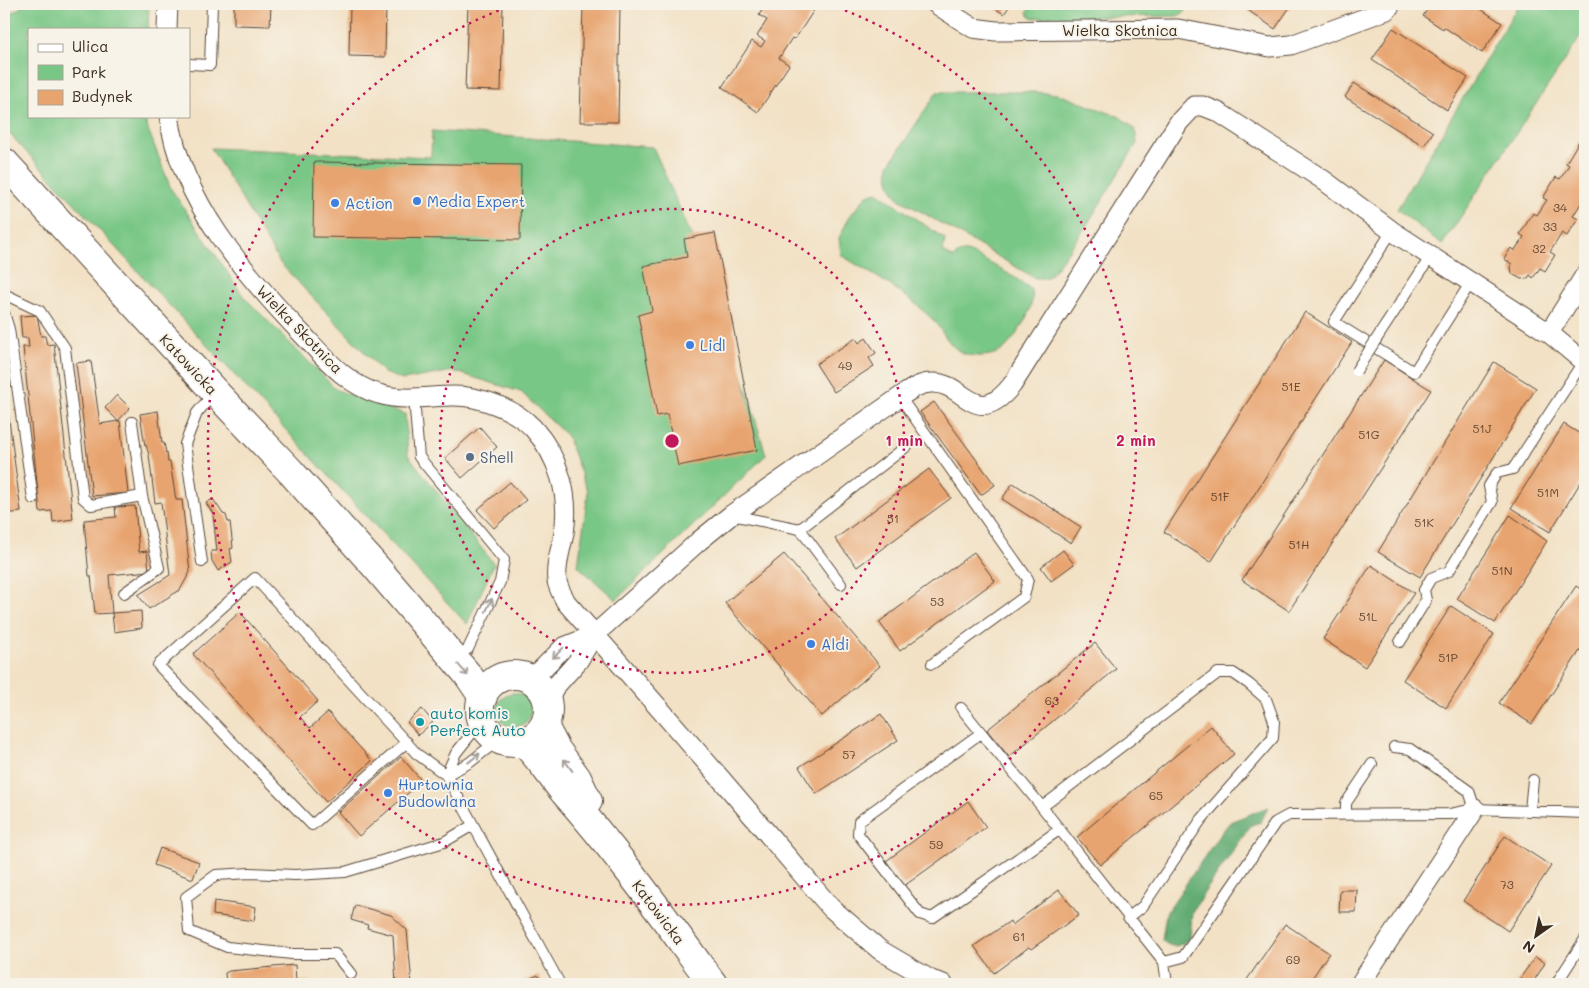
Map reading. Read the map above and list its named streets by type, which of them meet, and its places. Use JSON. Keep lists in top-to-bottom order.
{
  "streets": {
    "main road": ["Katowicka"],
    "street": ["Wielka Skotnica"]
  },
  "places": [
    "Media Expert",
    "Action",
    "Lidl",
    "Shell",
    "Aldi",
    "auto komis Perfect Auto",
    "Hurtownia Budowlana"
  ],
  "house_numbers": [
    "34",
    "33",
    "32",
    "49",
    "51E",
    "51J",
    "51G",
    "51M",
    "51F",
    "51",
    "51K",
    "51H",
    "51N",
    "53",
    "51L",
    "51P",
    "63",
    "57",
    "65",
    "59",
    "73",
    "61",
    "69"
  ],
  "legend": ["Ulica", "Park", "Budynek"],
  "north": "bottom left",
  "rings": ["1 min", "2 min"]
}
